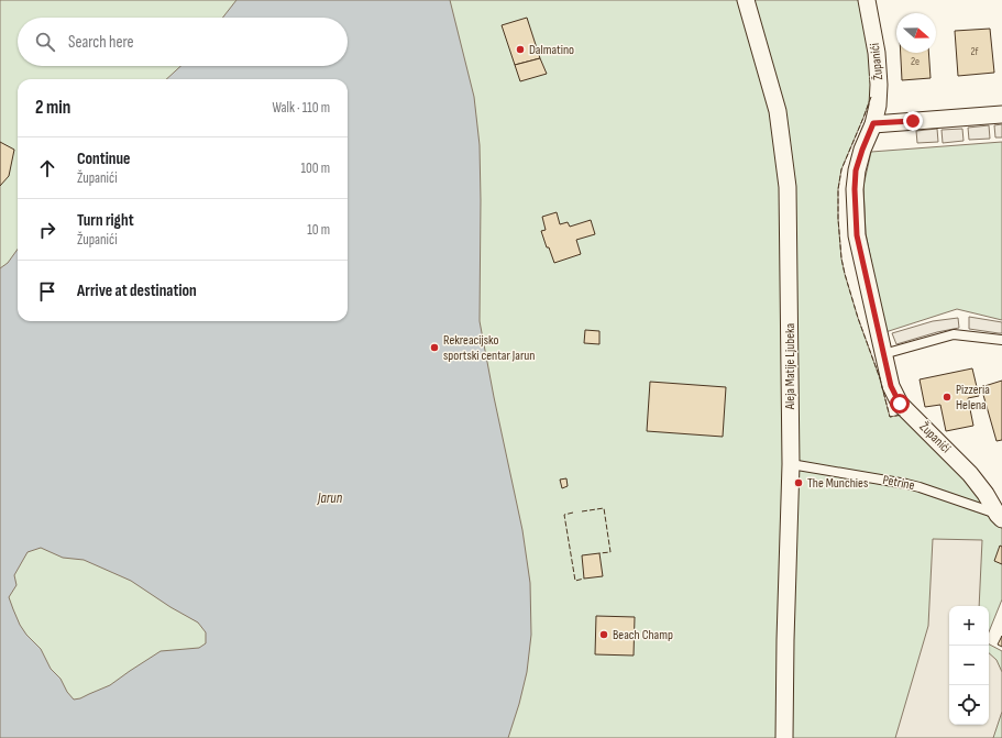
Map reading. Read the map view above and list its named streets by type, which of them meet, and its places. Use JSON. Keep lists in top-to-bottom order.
{
  "streets": {
    "street": ["Županići", "Aleja Matije Ljubeka"],
    "lane": ["Petrine"]
  },
  "crossings": [
    ["Županići", "Petrine"],
    ["Aleja Matije Ljubeka", "Petrine"]
  ],
  "water": ["Jarun"],
  "places": [
    "Dalmatino",
    "Rekreacijsko sportski centar Jarun",
    "Pizzeria Helena",
    "The Munchies",
    "Beach Champ"
  ],
  "house_numbers": ["2f", "2e"],
  "north": "right",
  "page": {
    "search": "Search here",
    "heading": ["2 min", "Walk · 110 m"],
    "list": [
      ["Continue", "Županići", "100 m"],
      ["Turn right", "Županići", "10 m"],
      "Arrive at destination"
    ],
    "map_buttons": ["+", "−"]
  }
}
